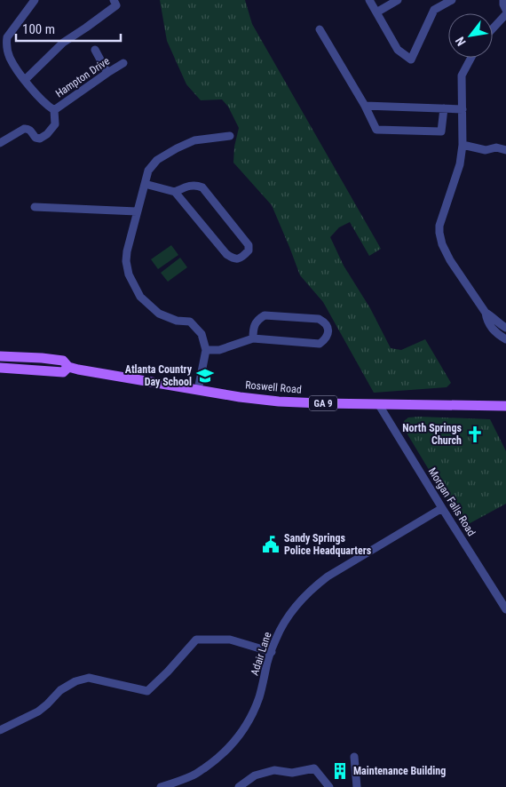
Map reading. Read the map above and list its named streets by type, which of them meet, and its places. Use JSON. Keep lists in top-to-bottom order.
{
  "streets": {
    "main road": ["Roswell Road", "GA 9"],
    "street": ["Hampton Drive", "Morgan Falls Road", "Adair Lane"]
  },
  "crossings": [
    ["Roswell Road", "Morgan Falls Road"],
    ["Morgan Falls Road", "Adair Lane"]
  ],
  "places": {
    "school or university": ["Atlanta Country Day School"],
    "church": ["North Springs Church"],
    "public building": ["Sandy Springs Police Headquarters"],
    "building": ["Maintenance Building"]
  },
  "scale_bar": "100 m",
  "north": "bottom left"
}
